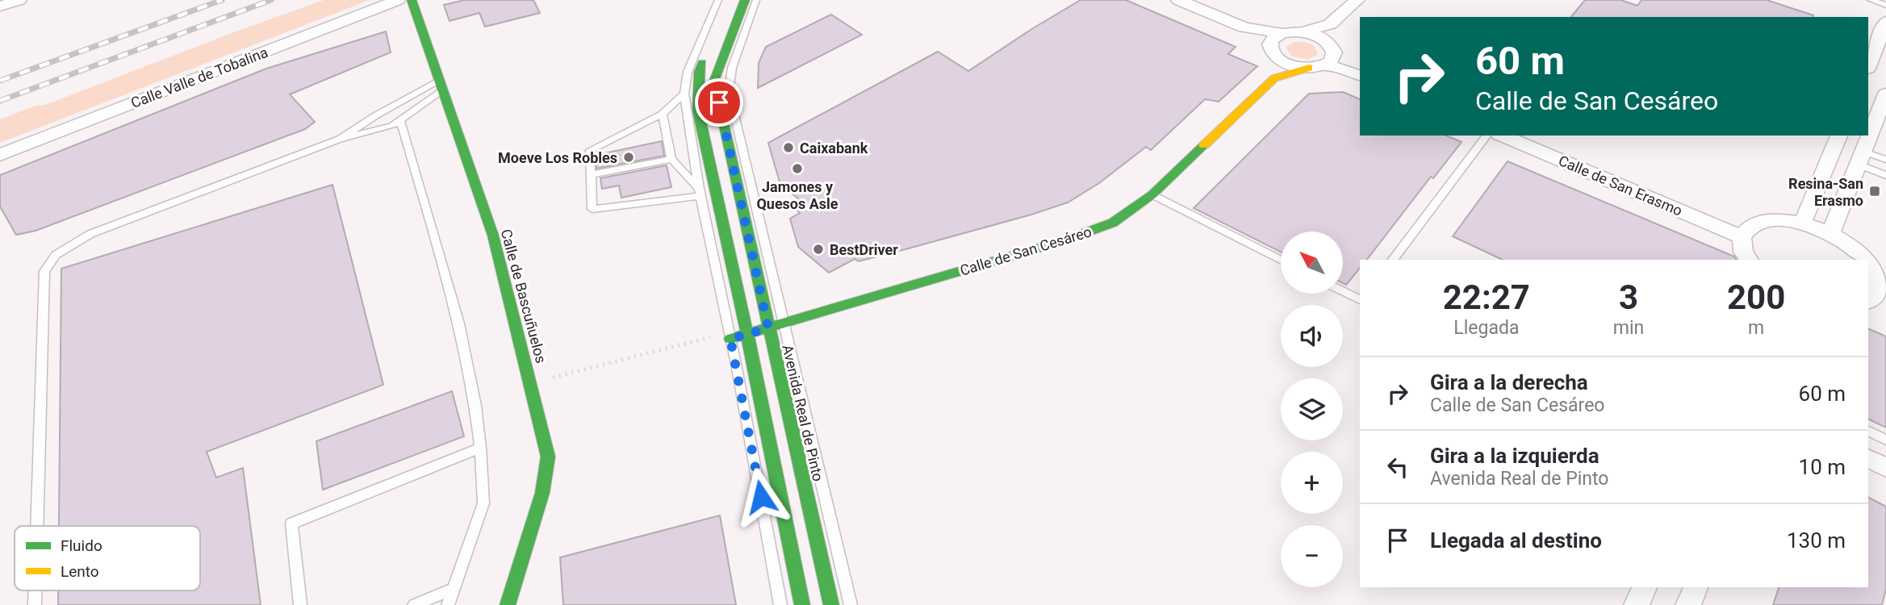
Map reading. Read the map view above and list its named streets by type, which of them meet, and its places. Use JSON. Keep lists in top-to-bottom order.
{
  "streets": {
    "main road": ["Calle de San Cesáreo", "Calle de Bascuñuelos", "Avenida Real de Pinto"],
    "street": ["Calle Valle de Tobalina", "Calle de San Erasmo"]
  },
  "crossings": [
    ["Calle de San Cesáreo", "Avenida Real de Pinto"]
  ],
  "places": {
    "other": [
      "Caixabank",
      "Moeve Los Robles",
      "Jamones y Quesos Asle",
      "BestDriver"
    ],
    "transit": ["Resina-San Erasmo"]
  },
  "legend": ["Fluido", "Lento"],
  "north": "top left",
  "page": {
    "turn": ["60 m", "Calle de San Cesáreo"],
    "map_buttons": ["+", "−"],
    "eta": [
      "22:27",
      "Llegada",
      "3",
      "min",
      "200",
      "m"
    ],
    "list": [
      {
        "name": "Gira a la derecha",
        "note": "Calle de San Cesáreo",
        "value": "60 m"
      },
      {
        "name": "Gira a la izquierda",
        "note": "Avenida Real de Pinto",
        "value": "10 m"
      },
      {
        "name": "Llegada al destino",
        "value": "130 m"
      }
    ]
  }
}
